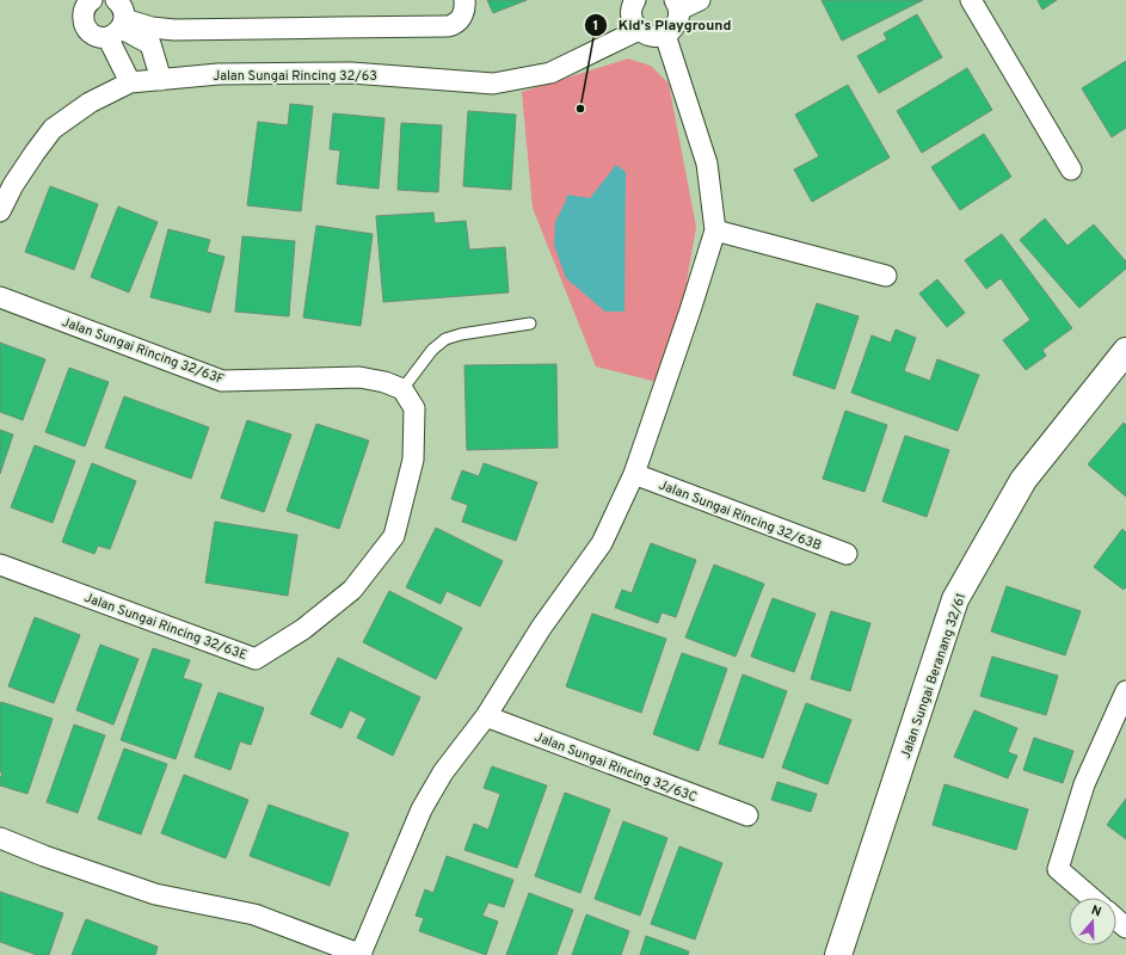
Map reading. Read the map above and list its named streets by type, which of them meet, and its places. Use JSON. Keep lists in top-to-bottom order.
{
  "streets": {
    "street": [
      "Jalan Sungai Rincing 32/63",
      "Jalan Sungai Rincing 32/63F",
      "Jalan Sungai Rincing 32/63B",
      "Jalan Sungai Rincing 32/63E",
      "Jalan Sungai Beranang 32/61",
      "Jalan Sungai Rincing 32/63C"
    ]
  },
  "crossings": [
    ["Jalan Sungai Rincing 32/63F", "Jalan Sungai Rincing 32/63E"]
  ],
  "places": ["Kid's Playground"],
  "north": "top"
}
